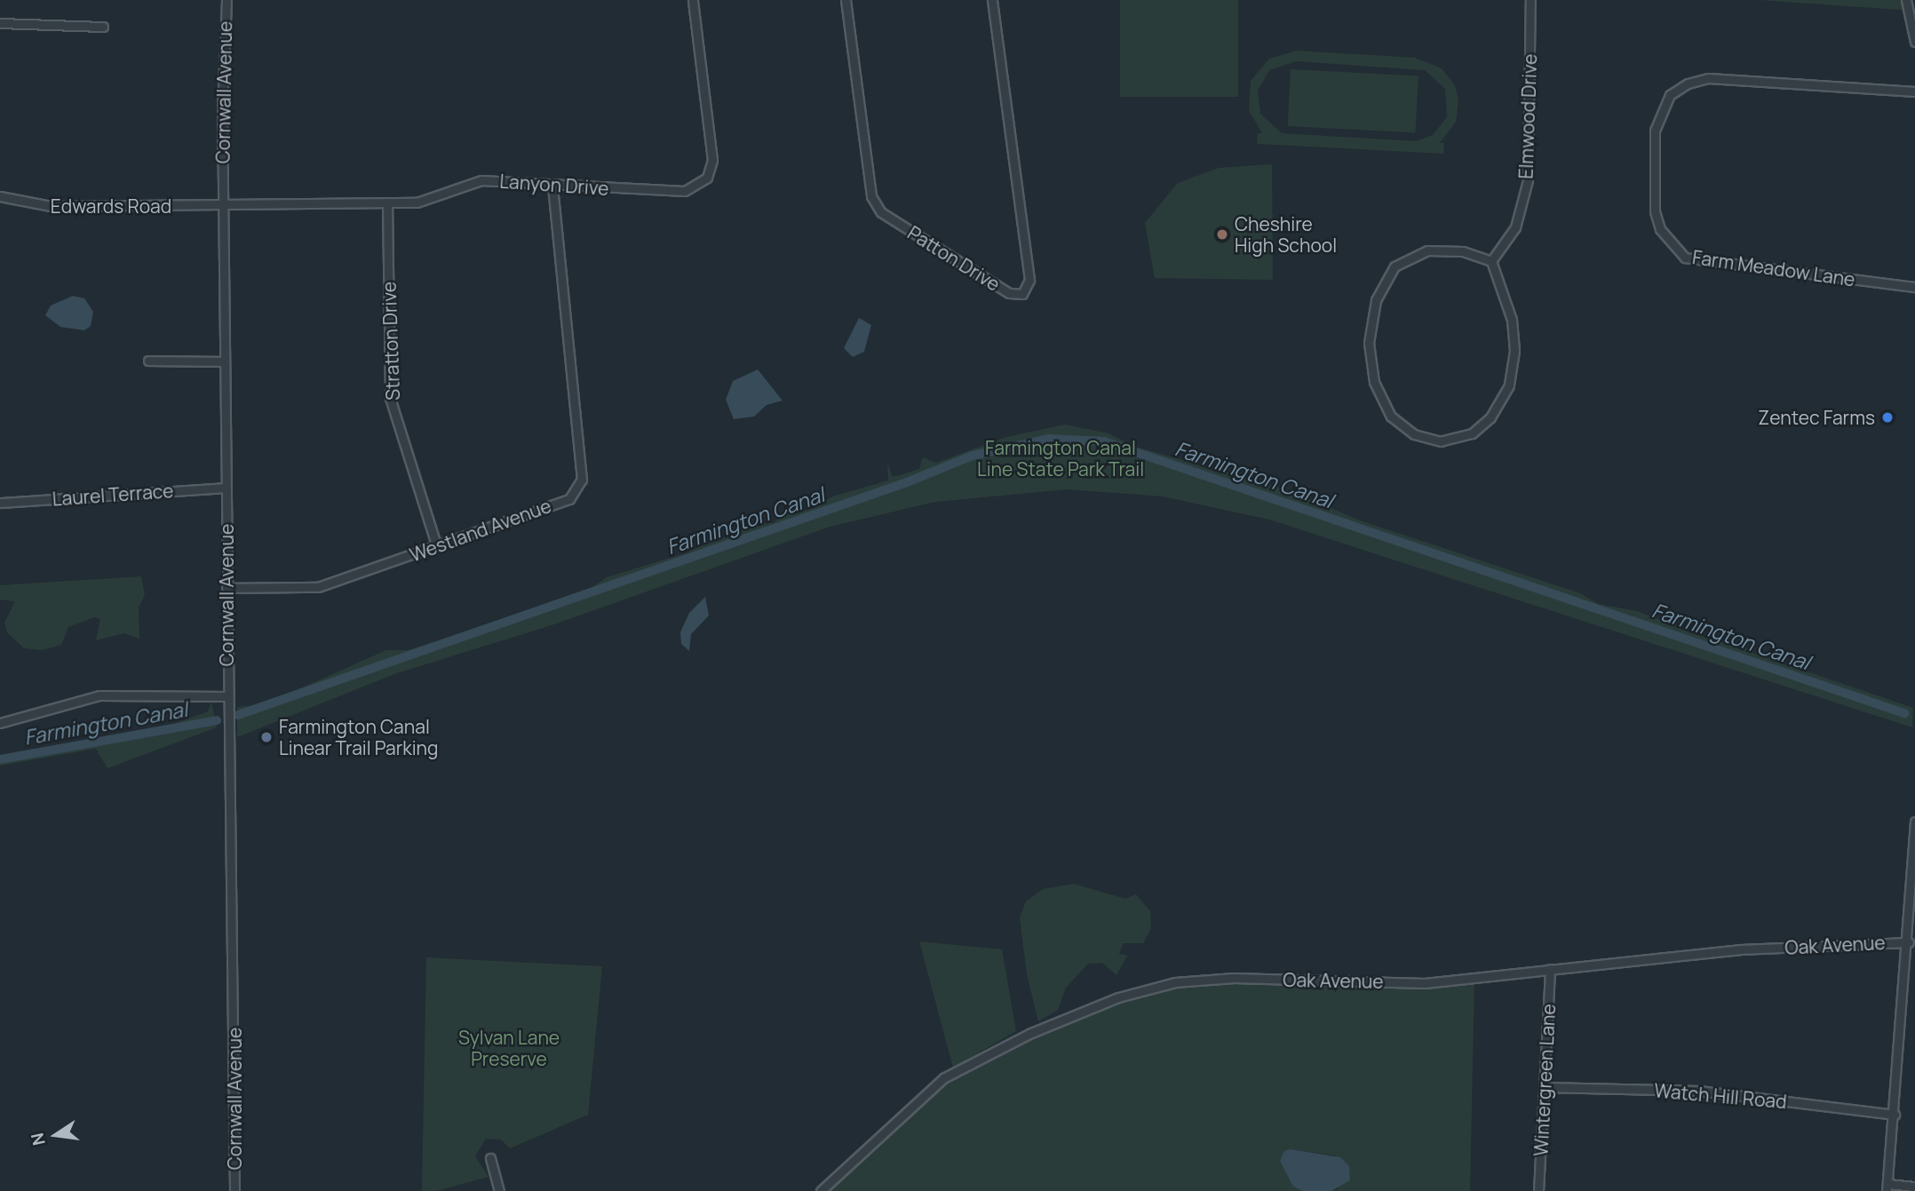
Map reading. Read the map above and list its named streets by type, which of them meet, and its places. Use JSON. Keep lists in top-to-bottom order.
{
  "streets": {
    "street": [
      "Cornwall Avenue",
      "Elmwood Drive",
      "Lanyon Drive",
      "Edwards Road",
      "Patton Drive",
      "Farm Meadow Lane",
      "Stratton Drive",
      "Laurel Terrace",
      "Westland Avenue",
      "Oak Avenue",
      "Wintergreen Lane",
      "Watch Hill Road"
    ]
  },
  "crossings": [
    ["Cornwall Avenue", "Lanyon Drive"],
    ["Cornwall Avenue", "Edwards Road"],
    ["Cornwall Avenue", "Laurel Terrace"],
    ["Cornwall Avenue", "Westland Avenue"],
    ["Lanyon Drive", "Edwards Road"],
    ["Lanyon Drive", "Stratton Drive"],
    ["Lanyon Drive", "Westland Avenue"],
    ["Stratton Drive", "Westland Avenue"],
    ["Oak Avenue", "Wintergreen Lane"],
    ["Wintergreen Lane", "Watch Hill Road"]
  ],
  "water": ["Farmington Canal"],
  "parks": ["Farmington Canal Line State Park Trail", "Sylvan Lane Preserve"],
  "places": ["Cheshire High School", "Zentec Farms", "Farmington Canal Linear Trail Parking"],
  "north": "left"
}
